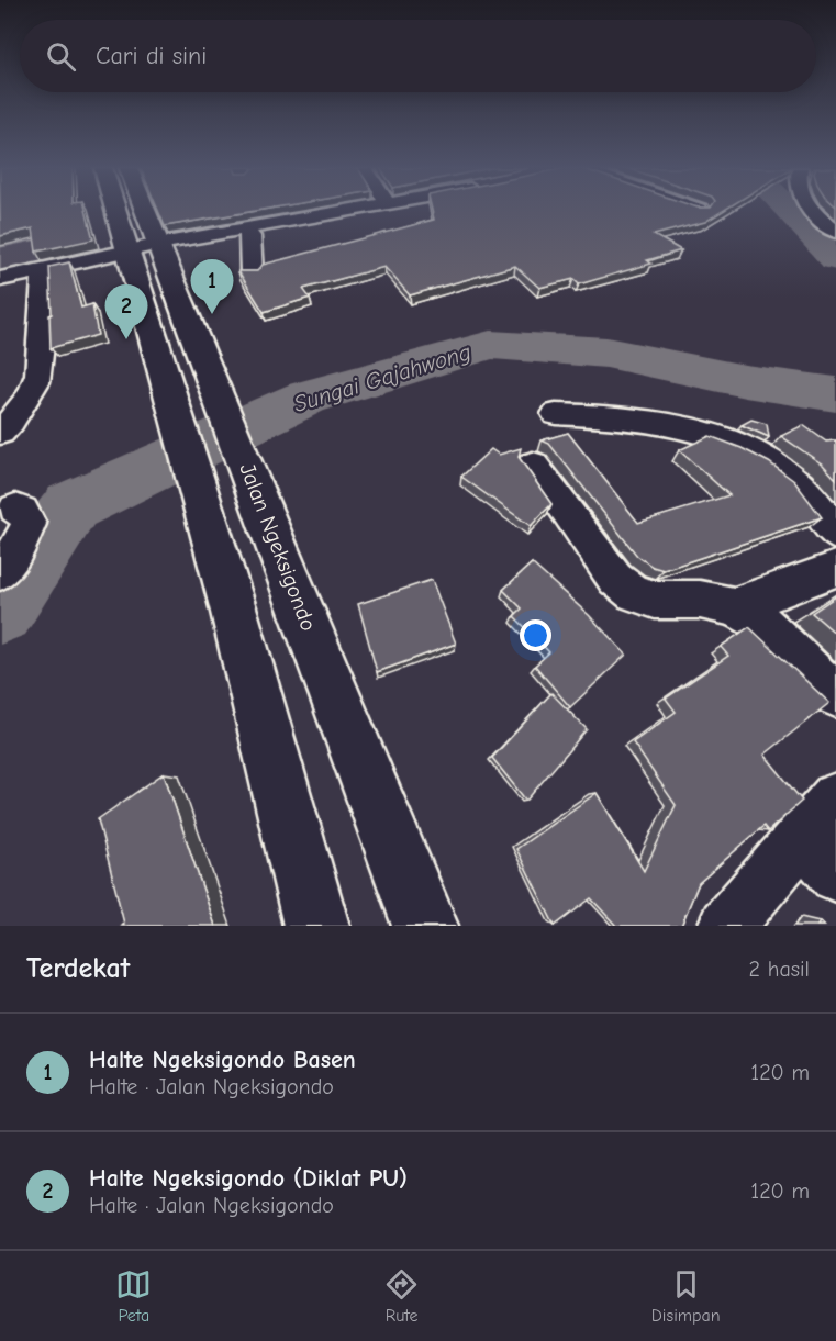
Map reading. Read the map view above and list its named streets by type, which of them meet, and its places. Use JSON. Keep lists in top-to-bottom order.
{
  "streets": {
    "main road": ["Jalan Ngeksigondo"]
  },
  "water": ["Sungai Gajahwong"],
  "page": {
    "search": "Cari di sini",
    "pins": ["1", "2"],
    "heading": ["Terdekat", "2 hasil"],
    "list": [
      {
        "mark": "1",
        "name": "Halte Ngeksigondo Basen",
        "note": "Halte · Jalan Ngeksigondo",
        "value": "120 m"
      },
      {
        "mark": "2",
        "name": "Halte Ngeksigondo (Diklat PU)",
        "note": "Halte · Jalan Ngeksigondo",
        "value": "120 m"
      }
    ],
    "nav": ["Peta", "Rute", "Disimpan"]
  }
}
